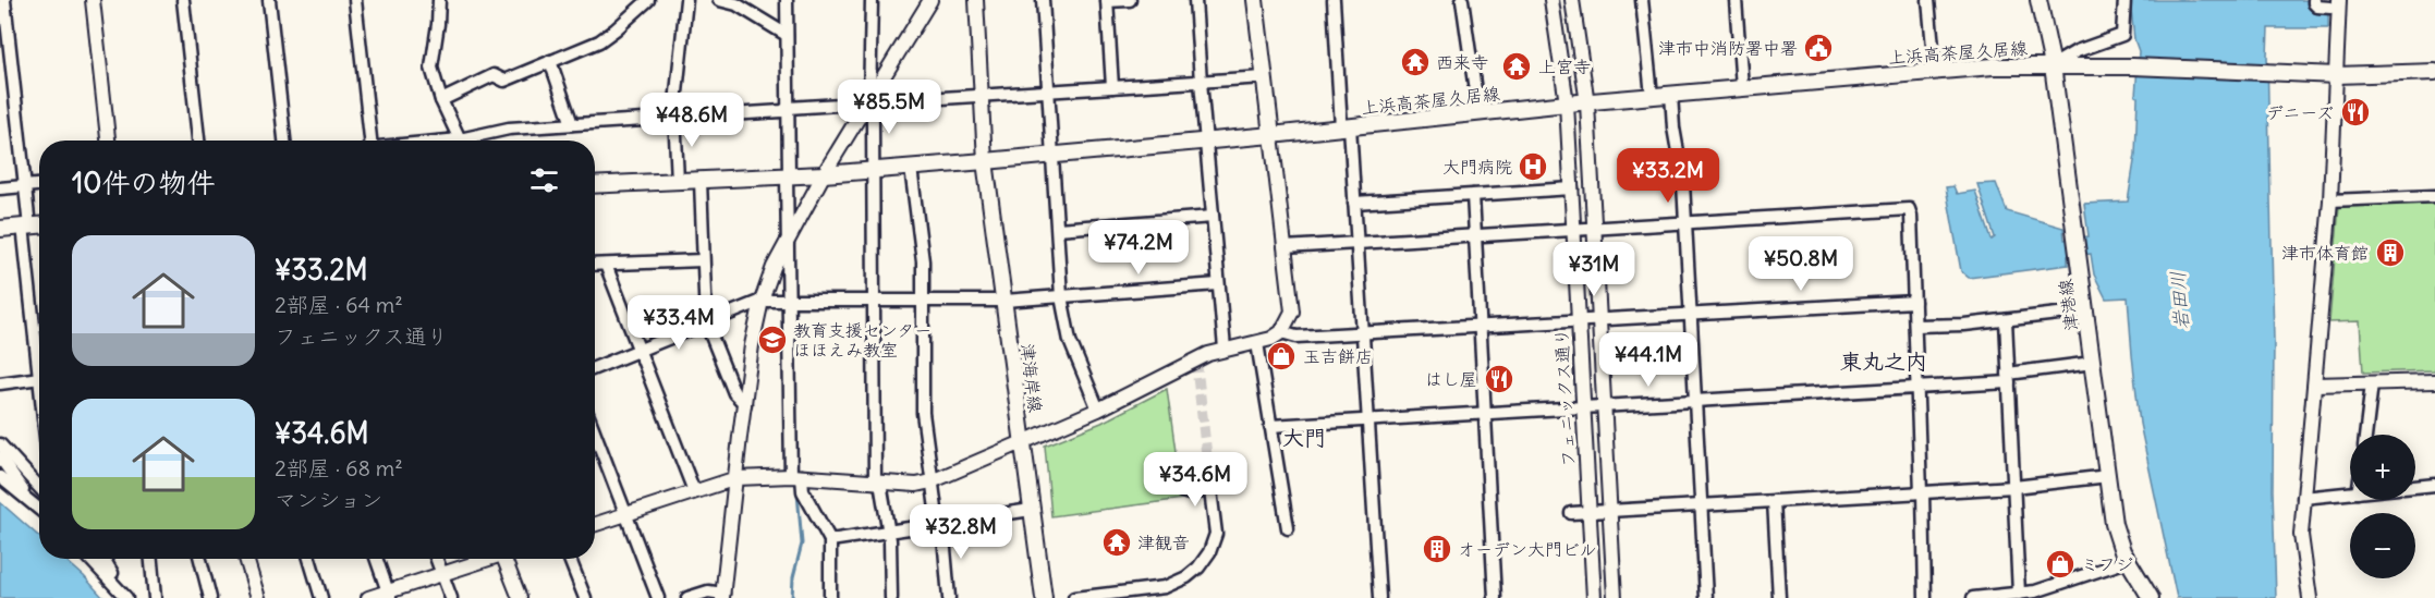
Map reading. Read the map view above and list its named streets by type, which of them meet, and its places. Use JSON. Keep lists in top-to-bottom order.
{
  "streets": {
    "main road": ["上浜高茶屋久居線", "津港線", "津海岸線"],
    "street": ["フェニックス通り"]
  },
  "crossings": [
    ["上浜高茶屋久居線", "津港線"],
    ["上浜高茶屋久居線", "津海岸線"],
    ["上浜高茶屋久居線", "フェニックス通り"]
  ],
  "districts": ["東丸之内", "大門"],
  "water": ["岩田川"],
  "places": {
    "public building": ["津市中消防署中署"],
    "temple": ["西来寺", "上宮寺", "津観音"],
    "restaurant": ["デニーズ", "はし屋"],
    "hospital": ["大門病院"],
    "building": ["津市体育館", "オーデン大門ビル"],
    "school or university": ["教育支援センター ほほえみ教室"],
    "shop": ["玉吉餅店", "ミフジ"]
  },
  "page": {
    "price": [
      "¥85.5M",
      "¥48.6M",
      "¥33.2M",
      "¥74.2M",
      "¥50.8M",
      "¥31M",
      "¥33.4M",
      "¥44.1M",
      "¥34.6M",
      "¥32.8M"
    ],
    "heading": "10件の物件",
    "list": [
      {
        "name": "¥33.2M",
        "note": "2部屋 · 64 m² · フェニックス通り"
      },
      {
        "name": "¥34.6M",
        "note": "2部屋 · 68 m² · マンション"
      }
    ],
    "map_buttons": ["+", "−"]
  }
}
